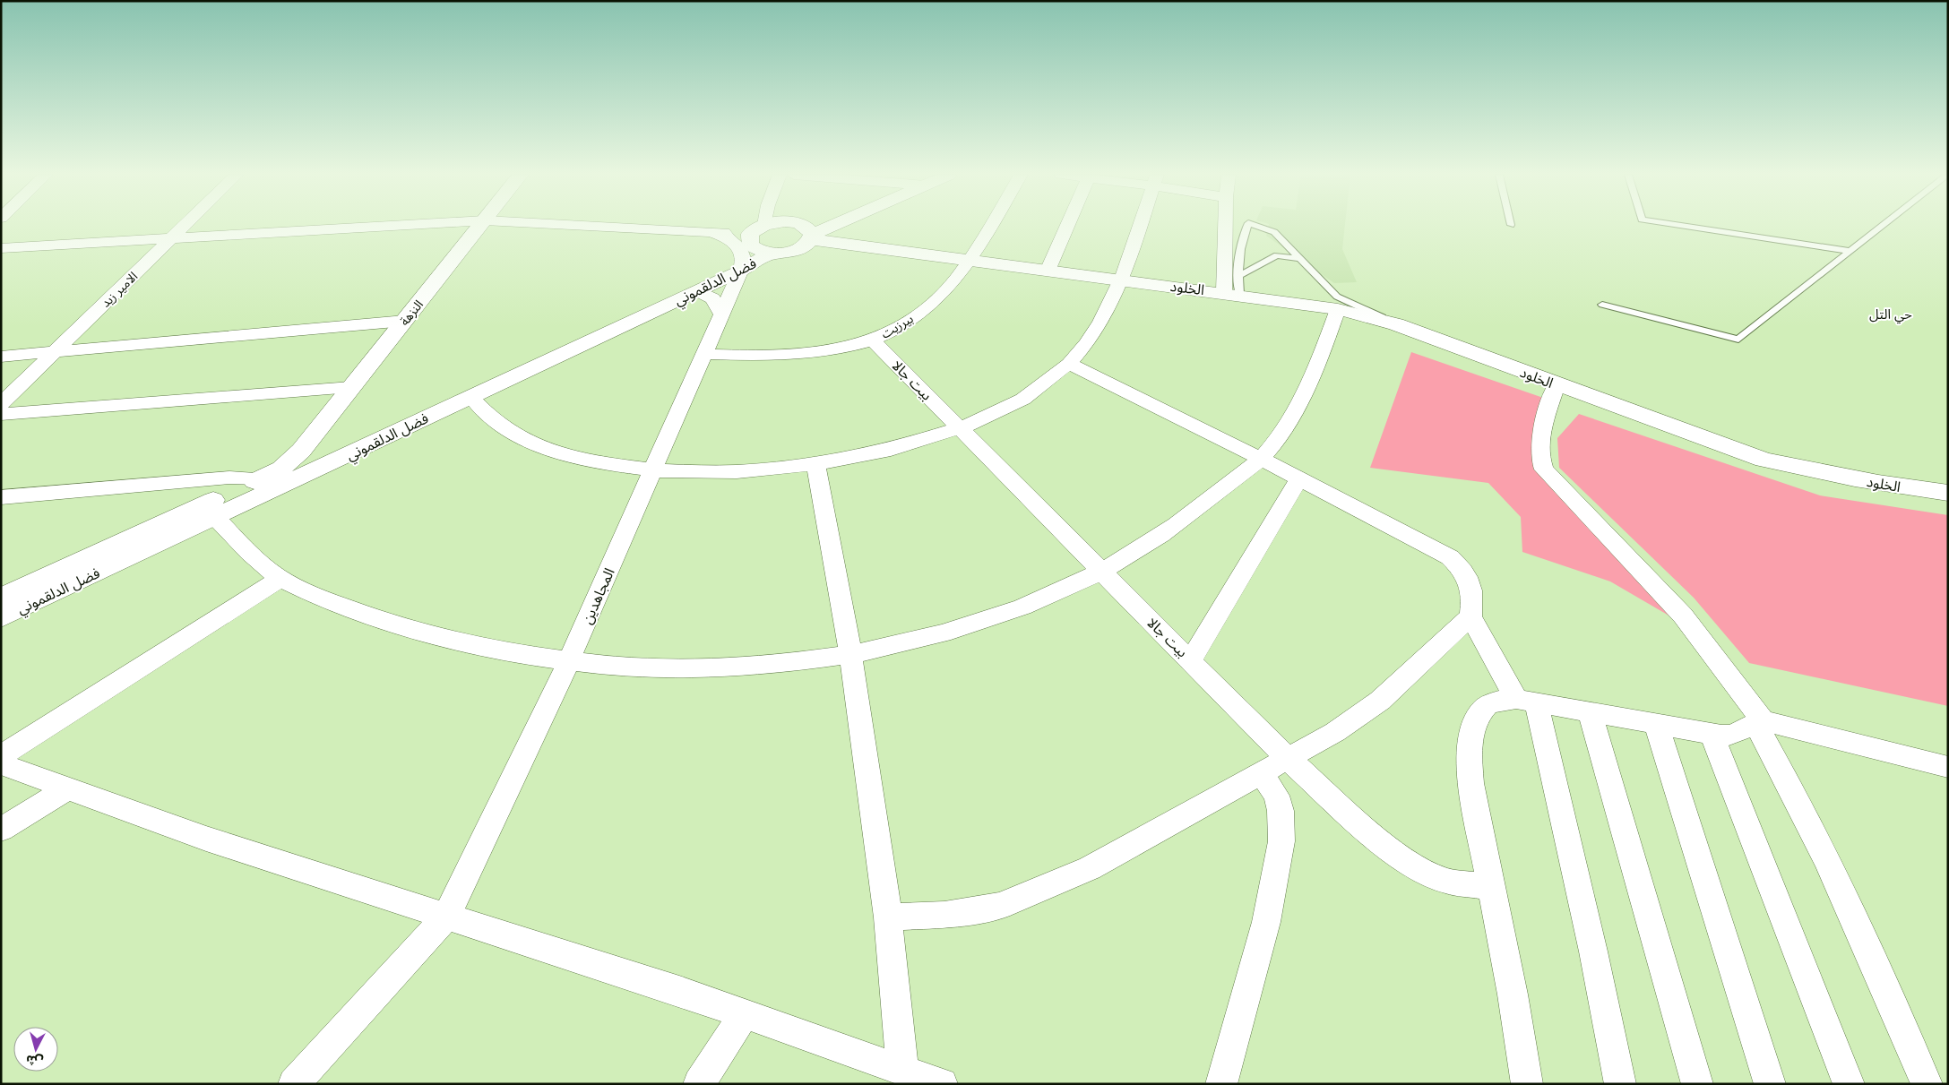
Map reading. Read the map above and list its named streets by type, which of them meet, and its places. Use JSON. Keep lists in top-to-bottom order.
{
  "streets": {
    "main road": ["فضل الدلقموني", "الخلود", "النزهة"],
    "street": [
      "الامير زيد",
      "بيرزيت",
      "بيت جالا",
      "المجاهدين"
    ]
  },
  "crossings": [
    ["فضل الدلقموني", "المجاهدين"],
    ["الخلود", "بيرزيت"],
    ["بيرزيت", "بيت جالا"],
    ["بيرزيت", "المجاهدين"]
  ],
  "districts": ["حي التل"],
  "north": "bottom"
}
